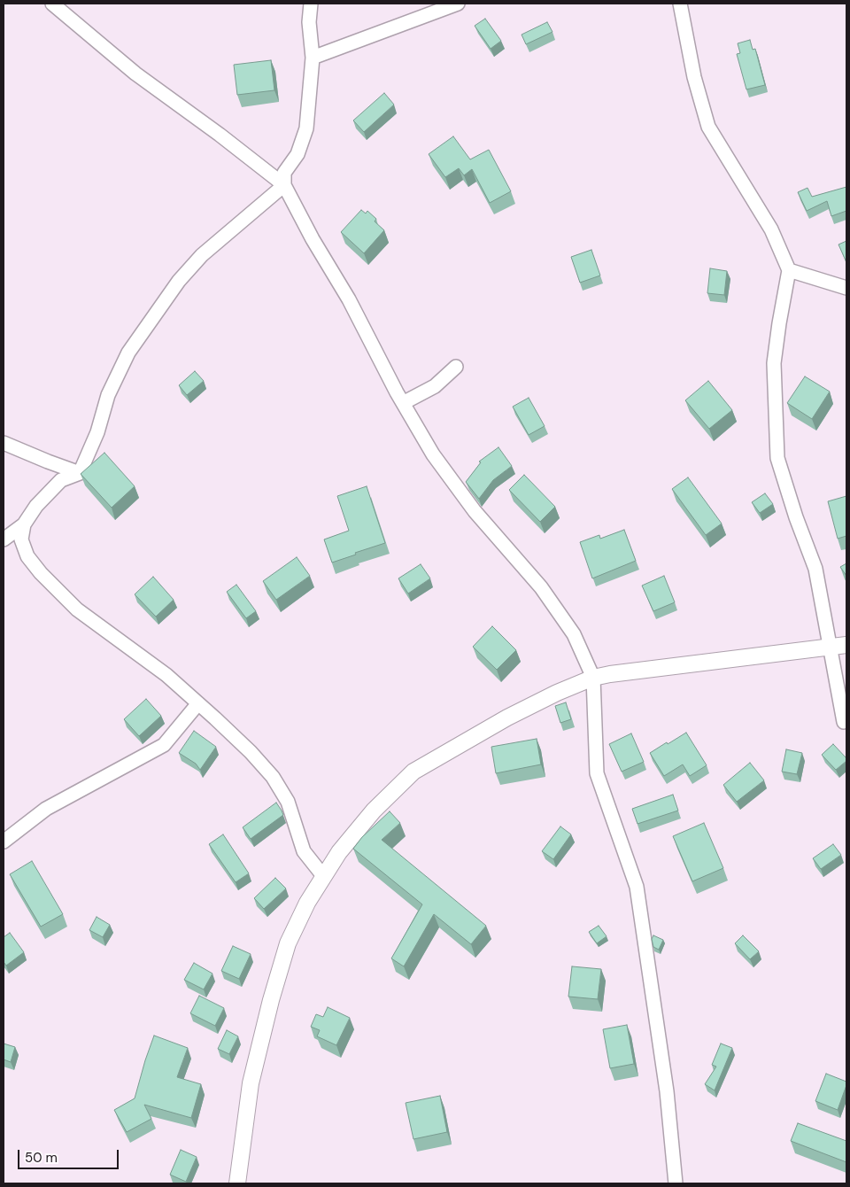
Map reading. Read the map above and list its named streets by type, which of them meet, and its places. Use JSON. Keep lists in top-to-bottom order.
{
  "scale_bar": "50 m"
}
